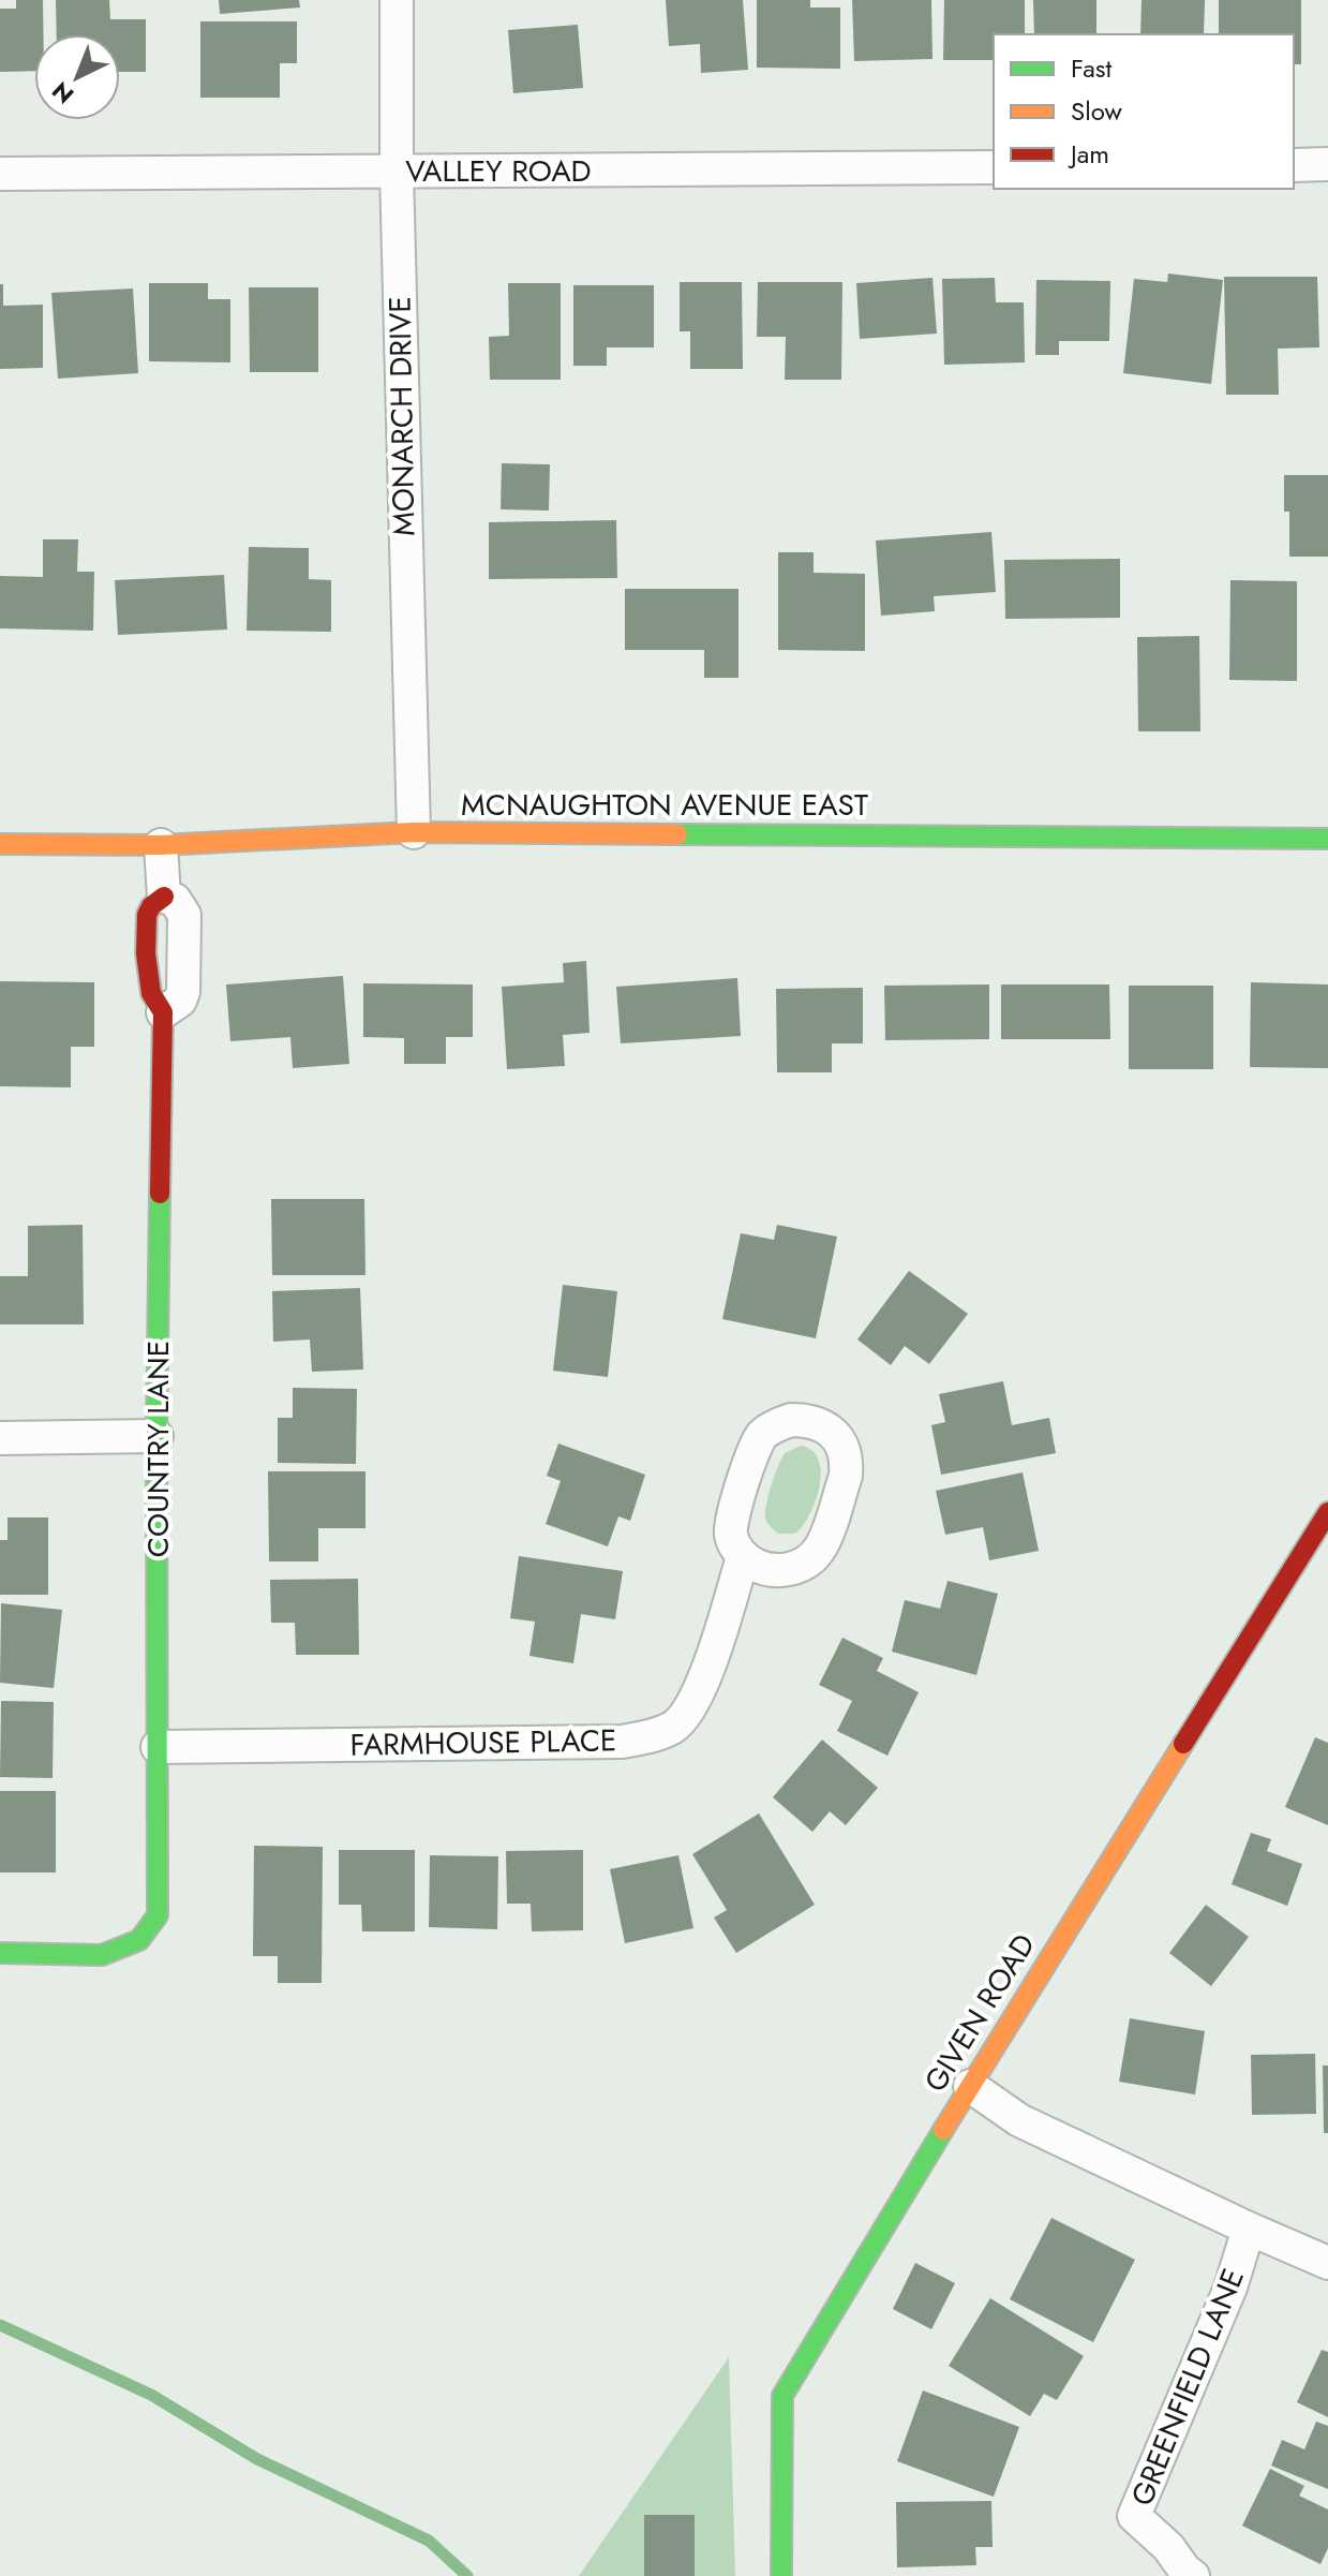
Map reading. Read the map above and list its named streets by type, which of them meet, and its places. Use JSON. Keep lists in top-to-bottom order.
{
  "streets": {
    "street": [
      "VALLEY ROAD",
      "MONARCH DRIVE",
      "MCNAUGHTON AVENUE EAST",
      "COUNTRY LANE",
      "FARMHOUSE PLACE",
      "GIVEN ROAD",
      "GREENFIELD LANE"
    ]
  },
  "crossings": [
    ["VALLEY ROAD", "MONARCH DRIVE"],
    ["MONARCH DRIVE", "MCNAUGHTON AVENUE EAST"],
    ["MCNAUGHTON AVENUE EAST", "COUNTRY LANE"],
    ["COUNTRY LANE", "FARMHOUSE PLACE"],
    ["GIVEN ROAD", "GREENFIELD LANE"]
  ],
  "legend": ["Fast", "Slow", "Jam"],
  "north": "bottom left"
}
